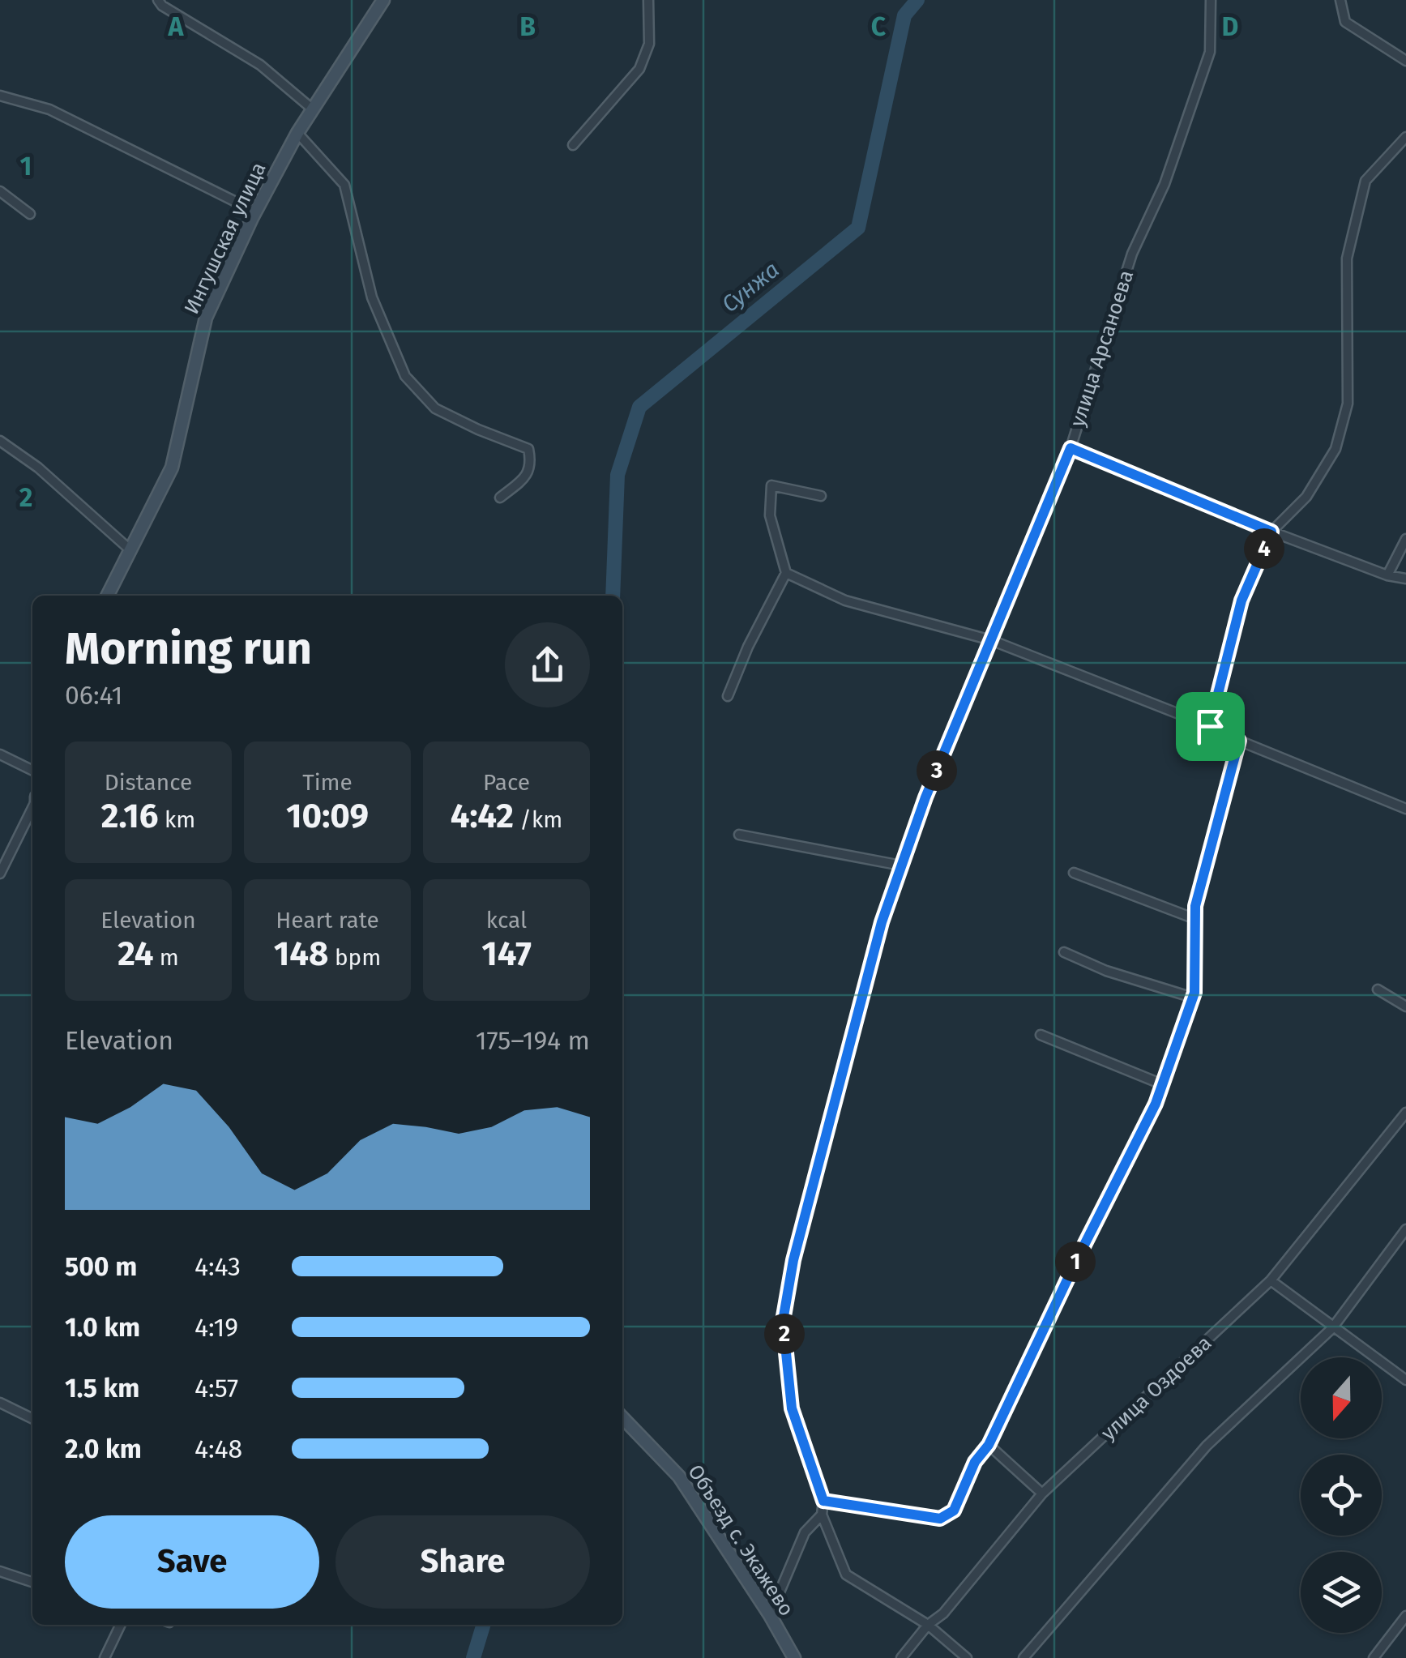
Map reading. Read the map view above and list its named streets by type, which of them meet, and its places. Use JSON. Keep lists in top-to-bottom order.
{
  "streets": {
    "street": [
      "Ингушская улица",
      "улица Арсаноева",
      "улица Оздоева",
      "Объезд с. Экажево"
    ]
  },
  "crossings": [
    ["улица Арсаноева", "улица Оздоева"]
  ],
  "water": ["Сунжа"],
  "north": "bottom",
  "page": {
    "pins": [
      "4",
      "3",
      "1",
      "2"
    ],
    "heading": ["Morning run", "06:41"],
    "stats": [
      ["Distance", "2.16 km"],
      ["Time", "10:09"],
      ["Pace", "4:42 /km"],
      ["Elevation", "24 m"],
      ["Heart rate", "148 bpm"],
      ["kcal", "147"]
    ],
    "chart": ["Elevation", "175–194 m"],
    "list": [
      {
        "name": "500 m",
        "note": "4:43"
      },
      {
        "name": "1.0 km",
        "note": "4:19"
      },
      {
        "name": "1.5 km",
        "note": "4:57"
      },
      {
        "name": "2.0 km",
        "note": "4:48"
      }
    ],
    "buttons": ["Save", "Share"]
  },
  "grid": {
    "columns": [
      "A",
      "B",
      "C",
      "D"
    ],
    "rows": ["1", "2"]
  }
}
